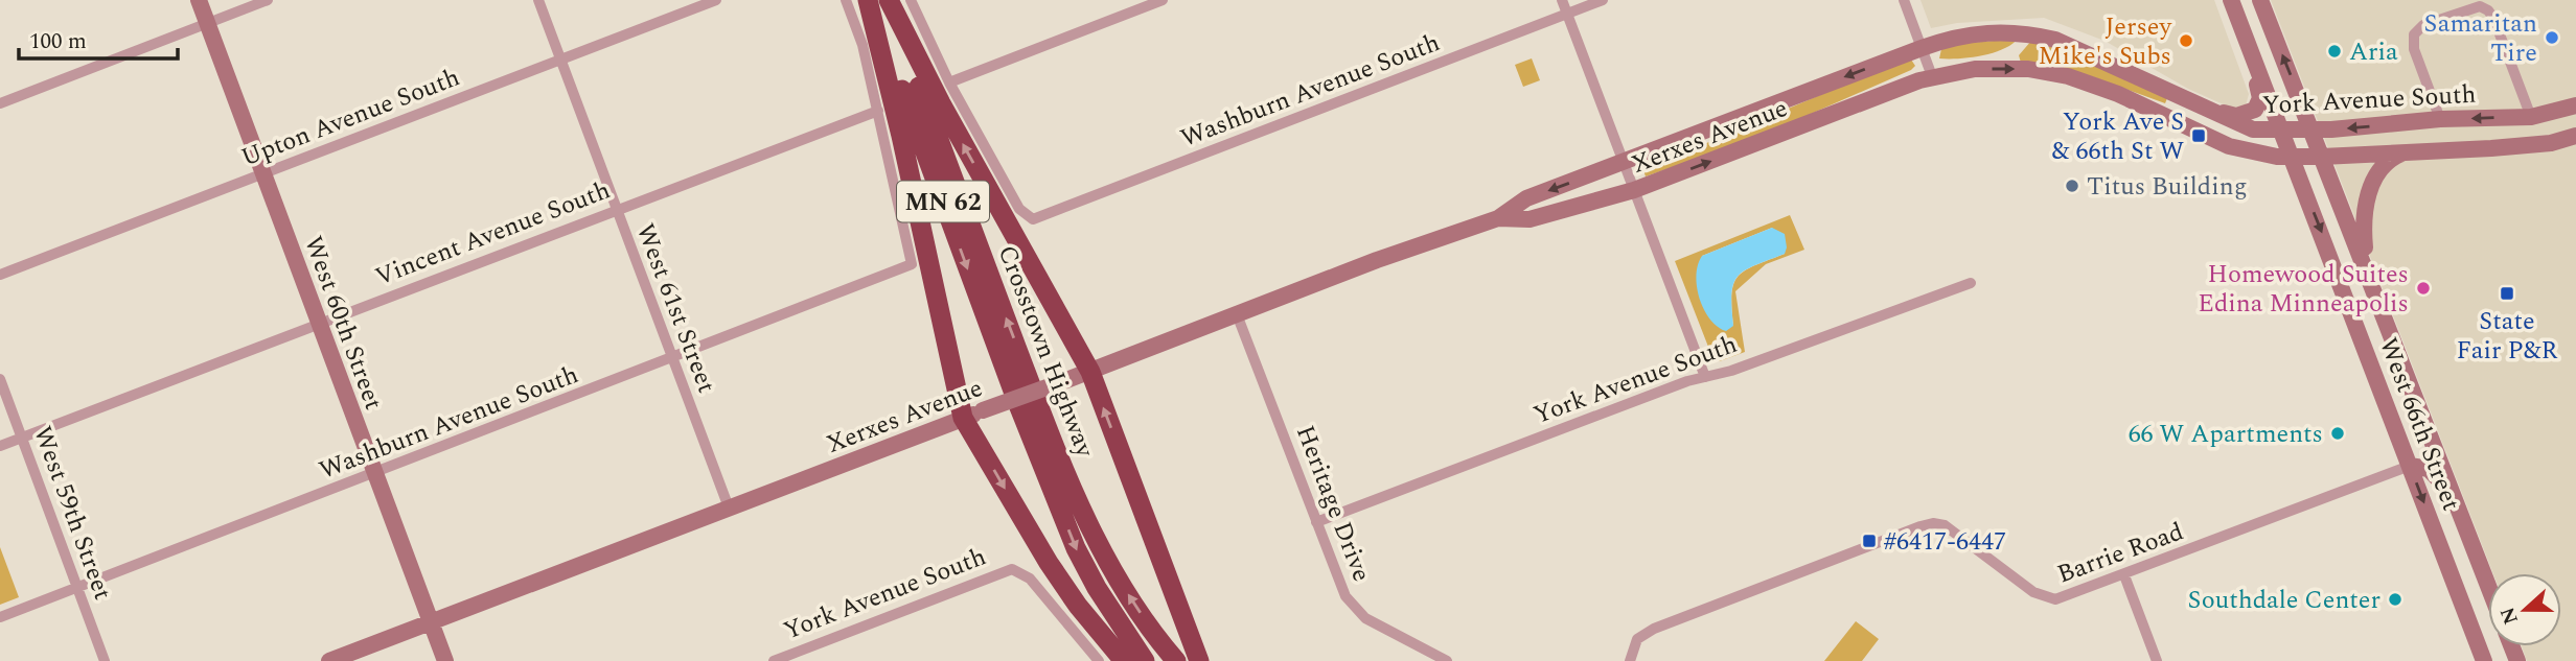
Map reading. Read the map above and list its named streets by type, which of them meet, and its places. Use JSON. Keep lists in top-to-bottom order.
{
  "streets": {
    "highway": ["MN 62", "Crosstown Highway"],
    "street": [
      "Washburn Avenue South",
      "York Avenue South",
      "Upton Avenue South",
      "Xerxes Avenue",
      "Vincent Avenue South",
      "West 61st Street",
      "West 60th Street",
      "West 66th Street",
      "Heritage Drive",
      "West 59th Street",
      "Barrie Road"
    ]
  },
  "crossings": [
    ["Washburn Avenue South", "Vincent Avenue South"],
    ["Washburn Avenue South", "West 61st Street"],
    ["Washburn Avenue South", "West 60th Street"],
    ["Washburn Avenue South", "West 59th Street"],
    ["York Avenue South", "Xerxes Avenue"],
    ["York Avenue South", "West 66th Street"],
    ["York Avenue South", "Heritage Drive"],
    ["Upton Avenue South", "West 61st Street"],
    ["Upton Avenue South", "West 60th Street"],
    ["Xerxes Avenue", "West 61st Street"],
    ["Xerxes Avenue", "West 60th Street"],
    ["Xerxes Avenue", "Heritage Drive"],
    ["Vincent Avenue South", "West 61st Street"],
    ["Vincent Avenue South", "West 60th Street"],
    ["Vincent Avenue South", "West 59th Street"],
    ["West 66th Street", "Barrie Road"]
  ],
  "places": {
    "other": [
      "Samaritan Tire",
      "Jersey Mike's Subs",
      "Aria",
      "Titus Building",
      "Homewood Suites Edina Minneapolis",
      "66 W Apartments",
      "Southdale Center"
    ],
    "transit": ["York Ave S & 66th St W", "State Fair P&R", "#6417-6447"]
  },
  "scale_bar": "100 m",
  "north": "left"
}
